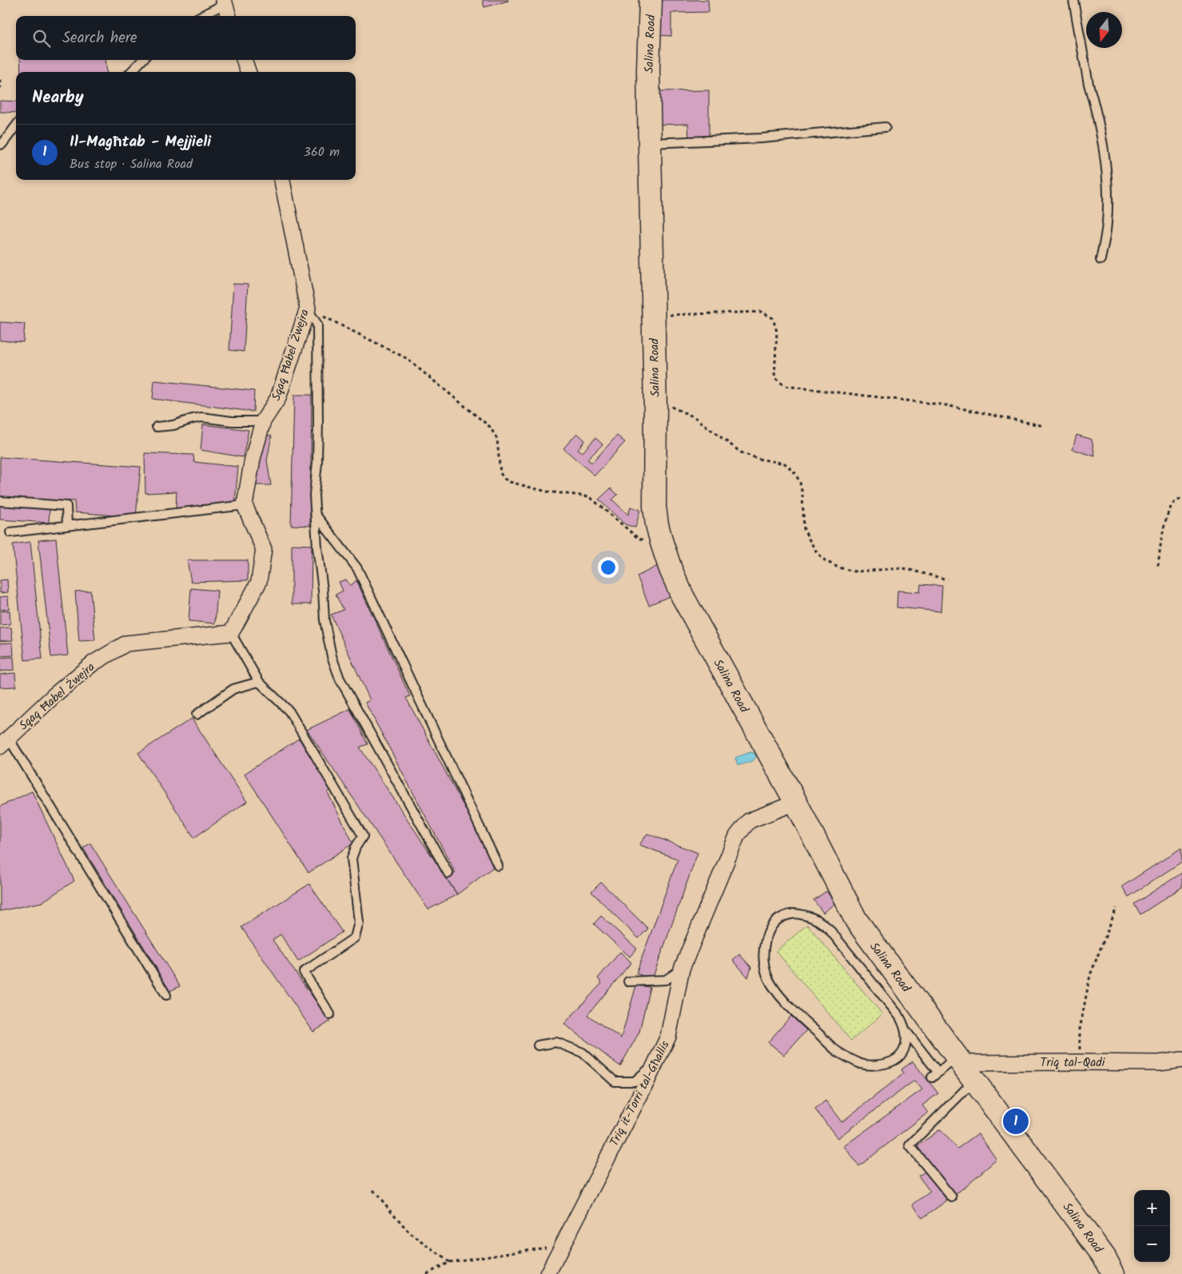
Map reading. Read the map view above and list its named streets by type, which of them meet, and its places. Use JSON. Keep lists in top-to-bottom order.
{
  "streets": {
    "main road": ["Salina Road"],
    "street": ["Sqaq Ħabel Żwejra", "Triq tal-Qadi", "Triq it-Torri tal-Għallis"]
  },
  "crossings": [
    ["Salina Road", "Triq tal-Qadi"],
    ["Salina Road", "Triq it-Torri tal-Għallis"]
  ],
  "north": "bottom",
  "page": {
    "search": "Search here",
    "heading": "Nearby",
    "list": [
      {
        "mark": "1",
        "name": "Il-Magħtab - Mejjieli",
        "note": "Bus stop · Salina Road",
        "value": "360 m"
      }
    ],
    "pins": "1",
    "map_buttons": ["+", "−"]
  }
}
